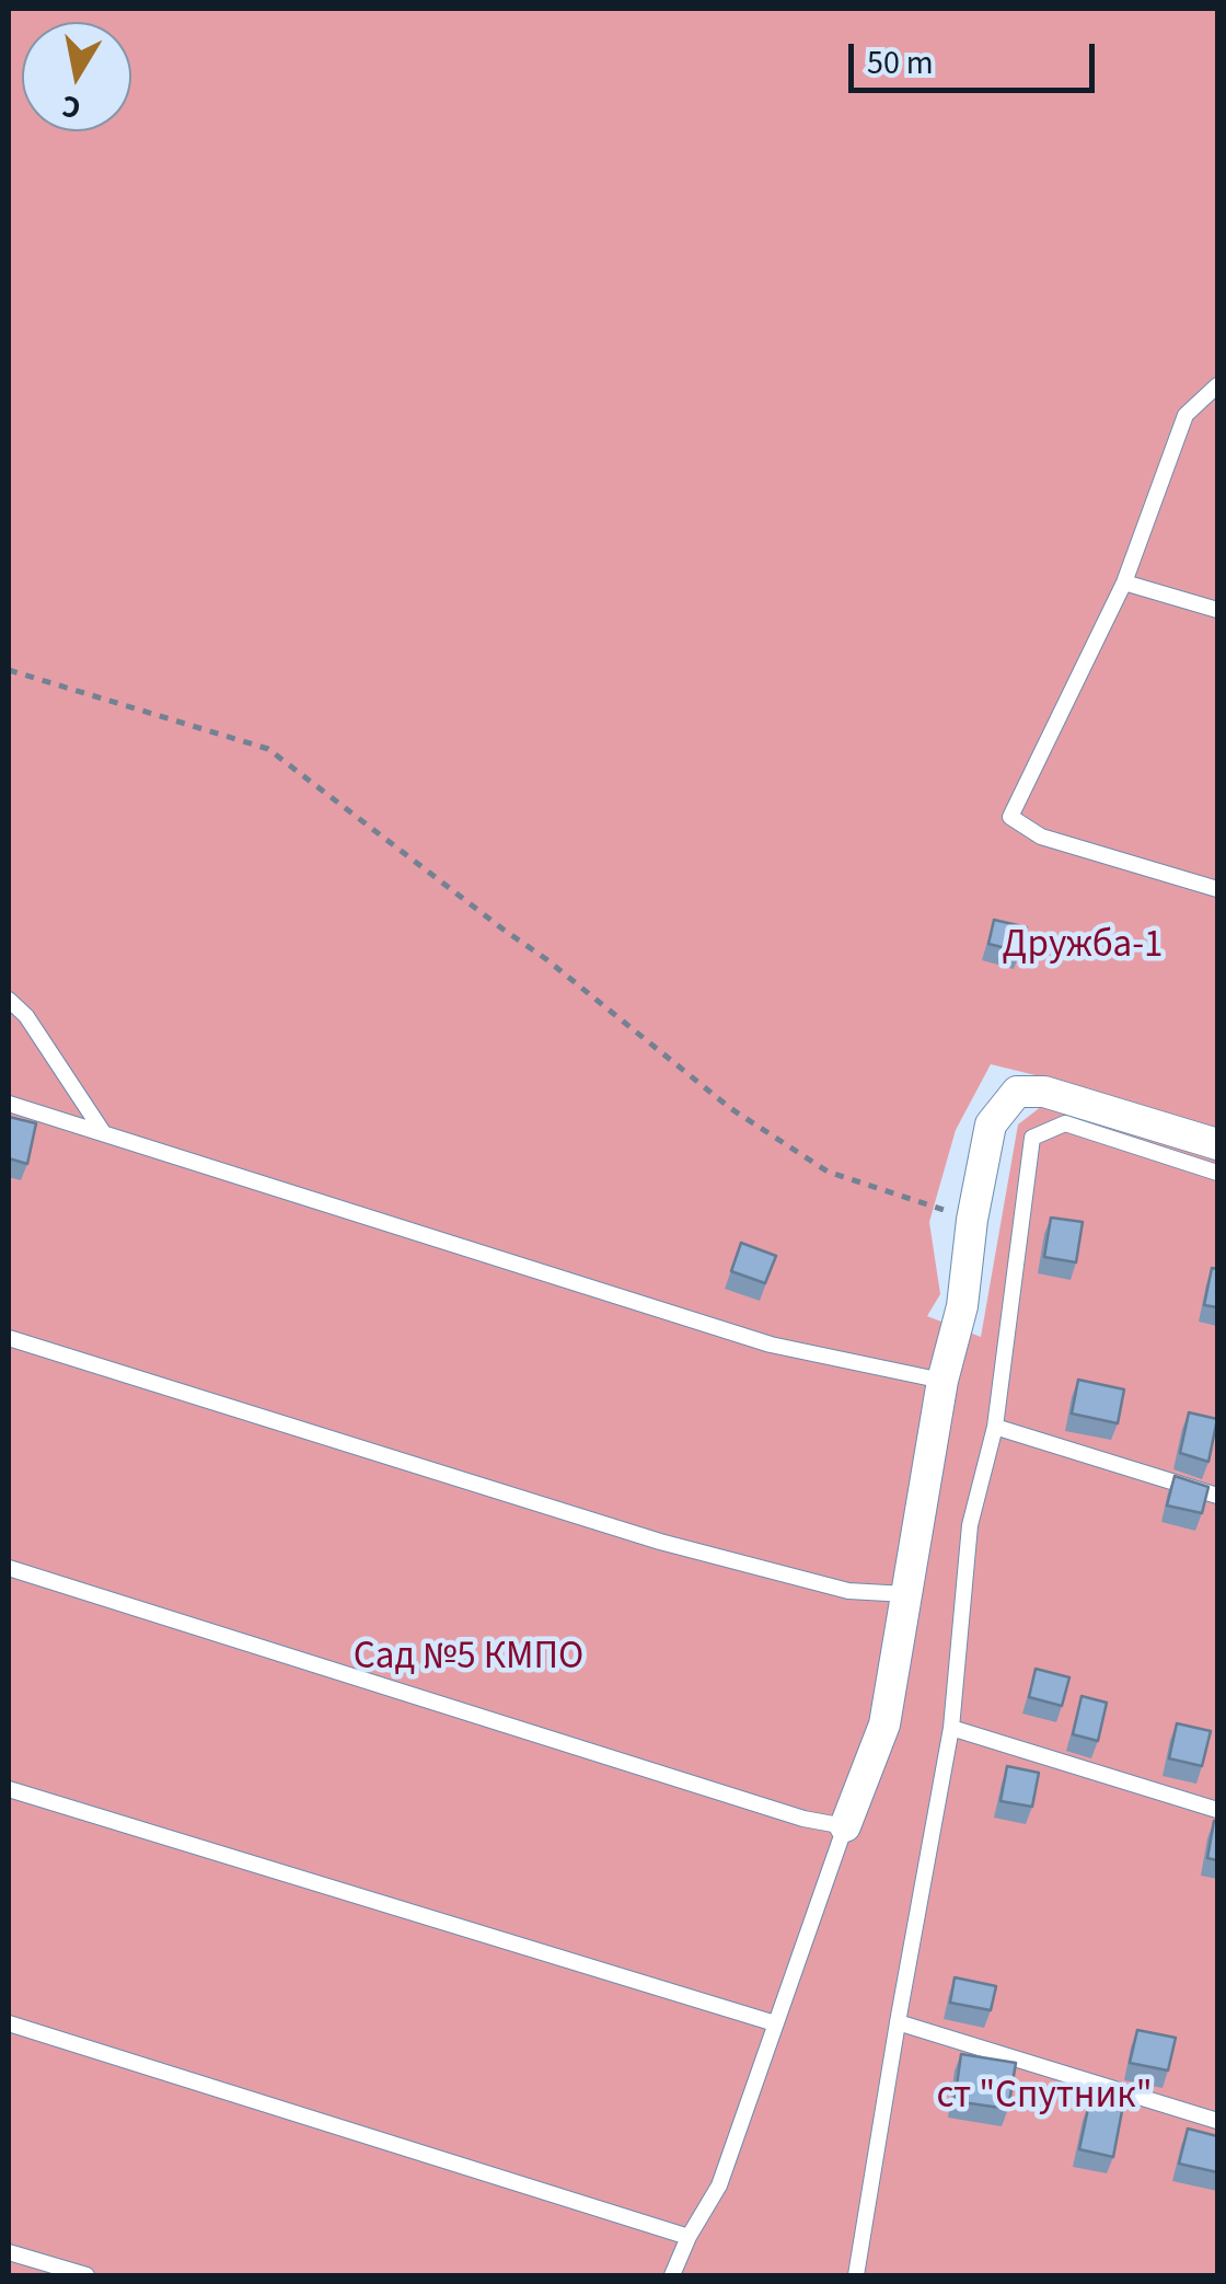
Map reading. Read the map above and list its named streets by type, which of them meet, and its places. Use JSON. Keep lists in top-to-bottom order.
{
  "parks": ["Дружба-1", "Сад №5 КМПО", "ст \"Спутник\""],
  "scale_bar": "50 m",
  "north": "bottom"
}
